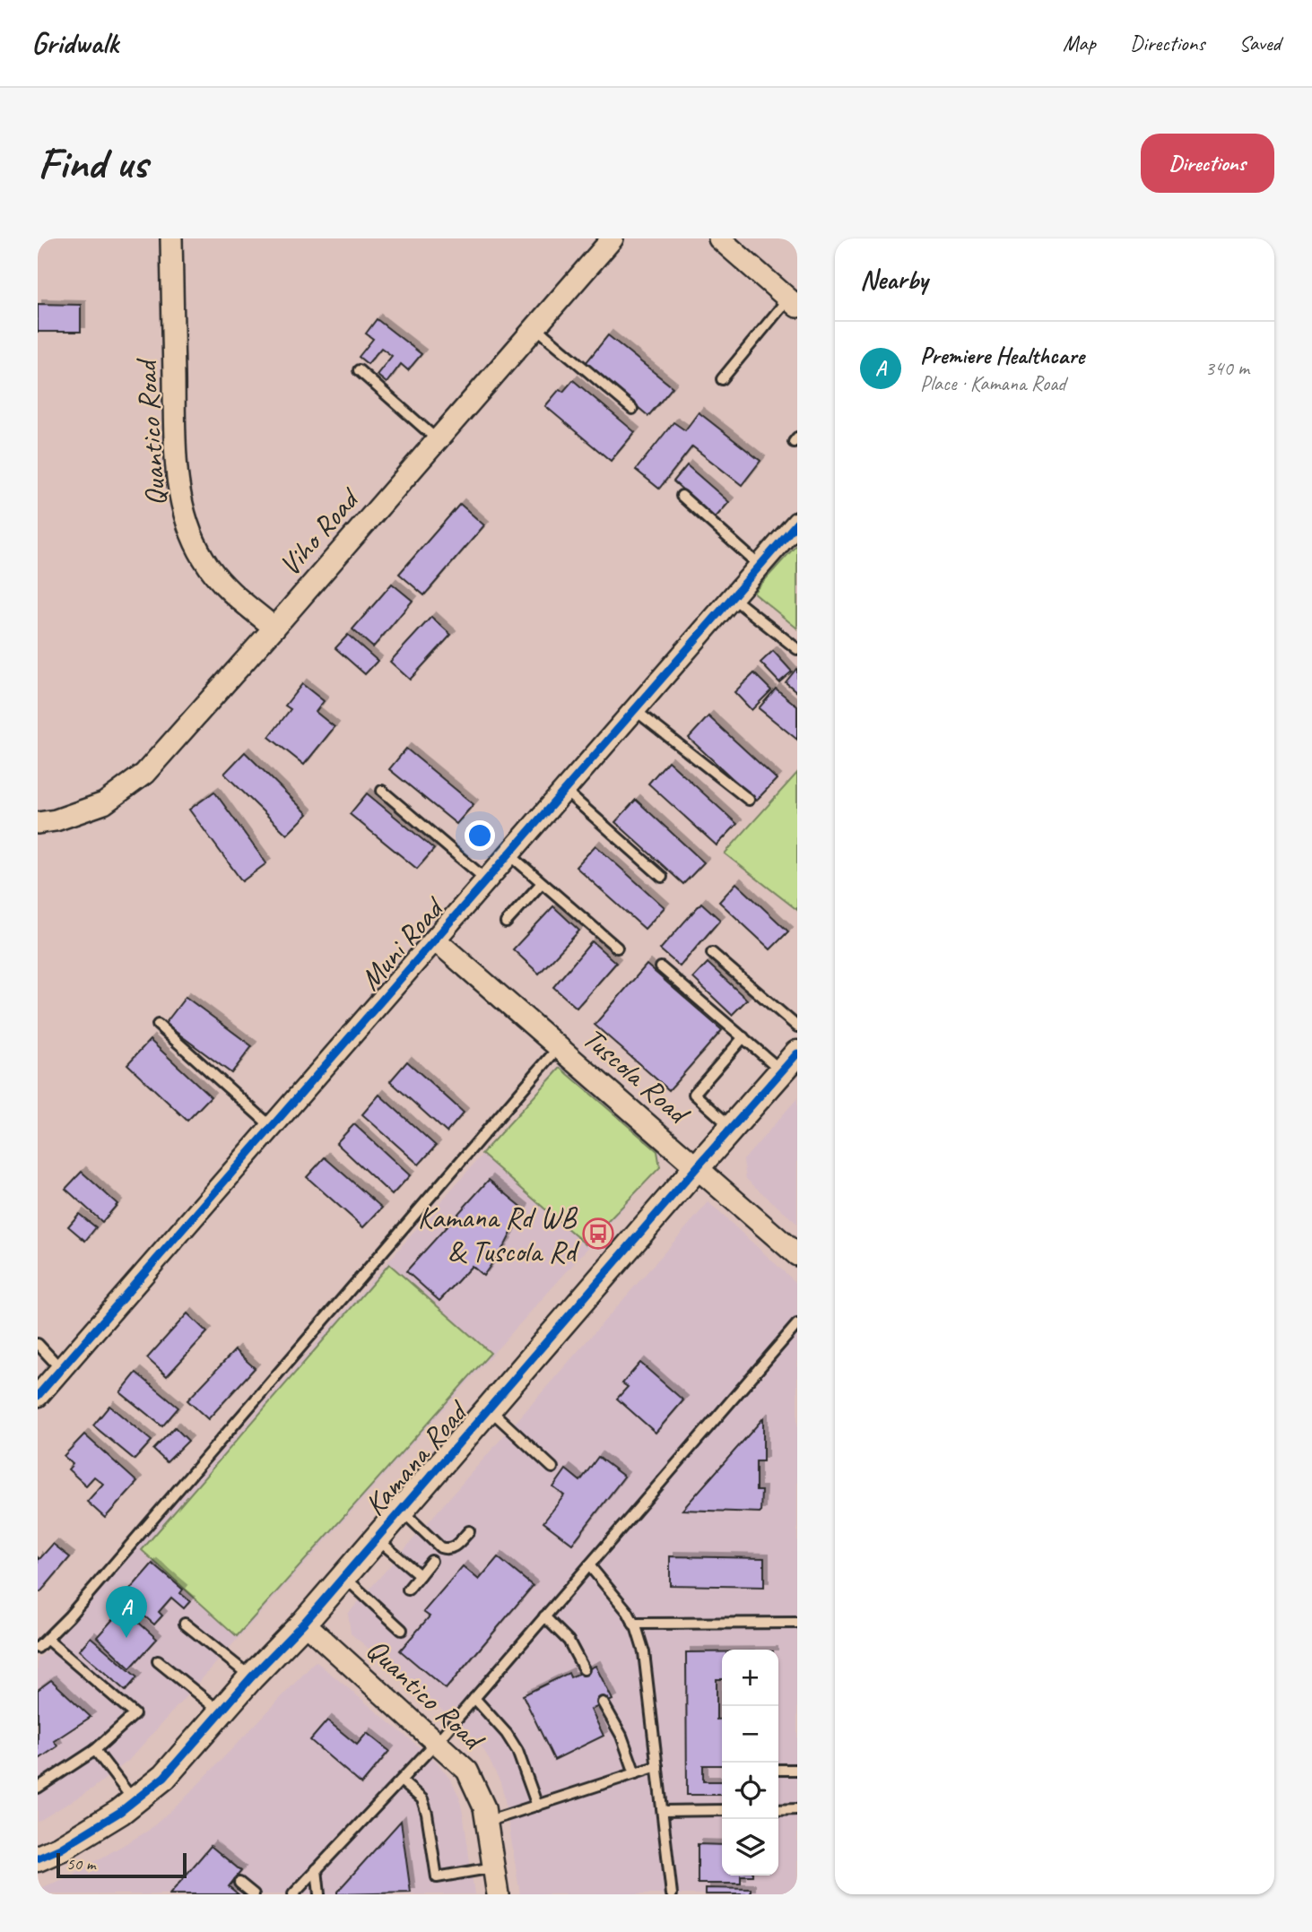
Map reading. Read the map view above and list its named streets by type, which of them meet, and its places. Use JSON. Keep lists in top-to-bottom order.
{
  "streets": {
    "street": [
      "Quantico Road",
      "Viho Road",
      "Muni Road",
      "Tuscola Road",
      "Kamana Road"
    ]
  },
  "crossings": [
    ["Quantico Road", "Viho Road"],
    ["Quantico Road", "Kamana Road"],
    ["Muni Road", "Tuscola Road"],
    ["Tuscola Road", "Kamana Road"]
  ],
  "places": {
    "bus stop": ["Kamana Rd WB & Tuscola Rd"]
  },
  "scale_bar": "50 m",
  "page": {
    "header": "Gridwalk",
    "nav": ["Map", "Directions", "Saved"],
    "buttons": "Directions",
    "title": "Find us",
    "heading": "Nearby",
    "list": [
      {
        "mark": "A",
        "name": "Premiere Healthcare",
        "note": "Place · Kamana Road",
        "value": "340 m"
      }
    ],
    "pins": "A",
    "map_buttons": ["+", "−"],
    "scale": "50 m"
  }
}
